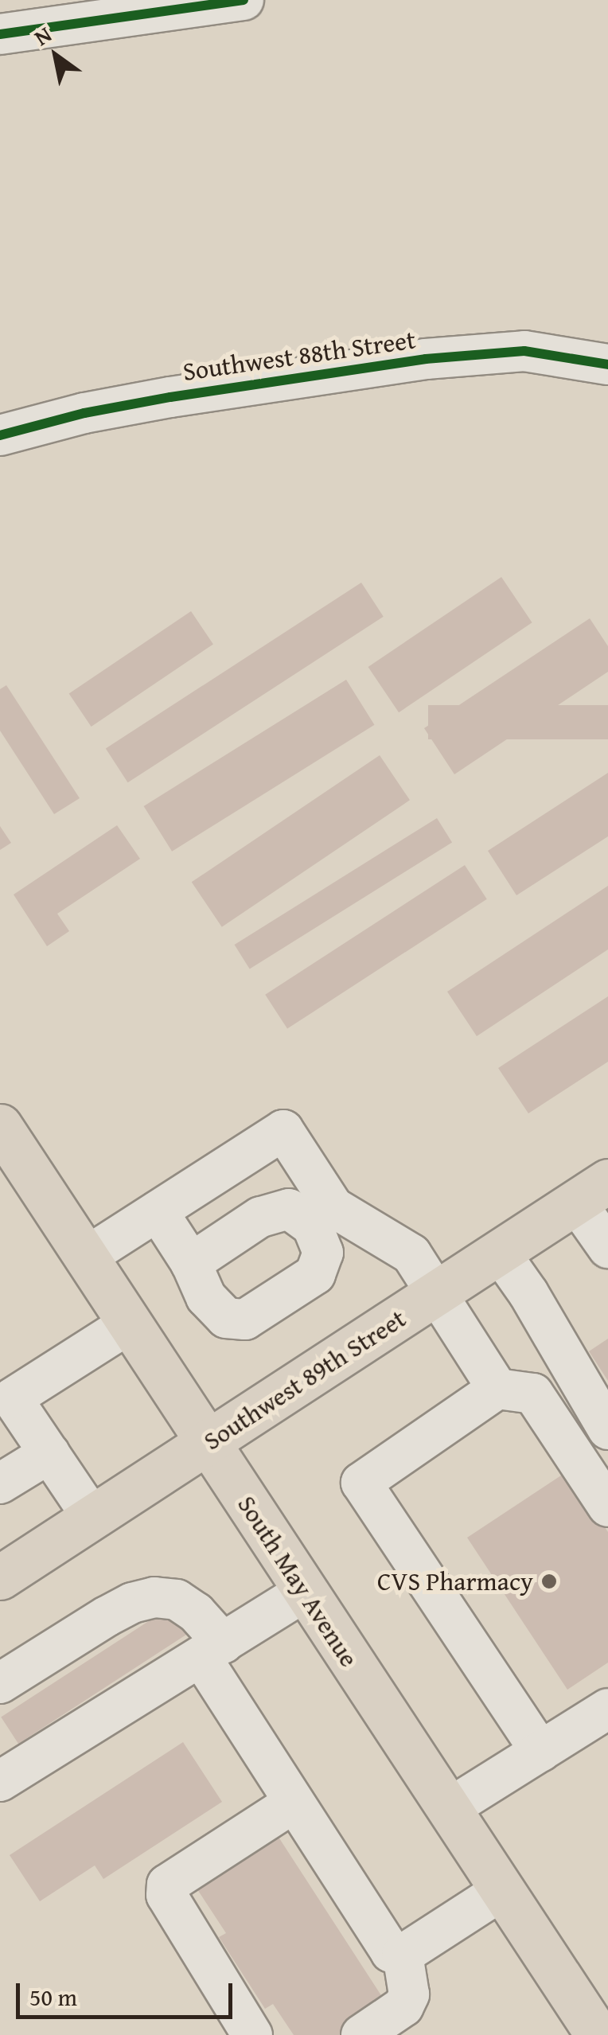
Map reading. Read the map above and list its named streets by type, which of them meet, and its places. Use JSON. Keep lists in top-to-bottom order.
{
  "streets": {
    "main road": ["Southwest 89th Street", "South May Avenue"],
    "street": ["Southwest 88th Street"]
  },
  "crossings": [
    ["Southwest 89th Street", "South May Avenue"]
  ],
  "places": ["CVS Pharmacy"],
  "scale_bar": "50 m",
  "north": "top left"
}
